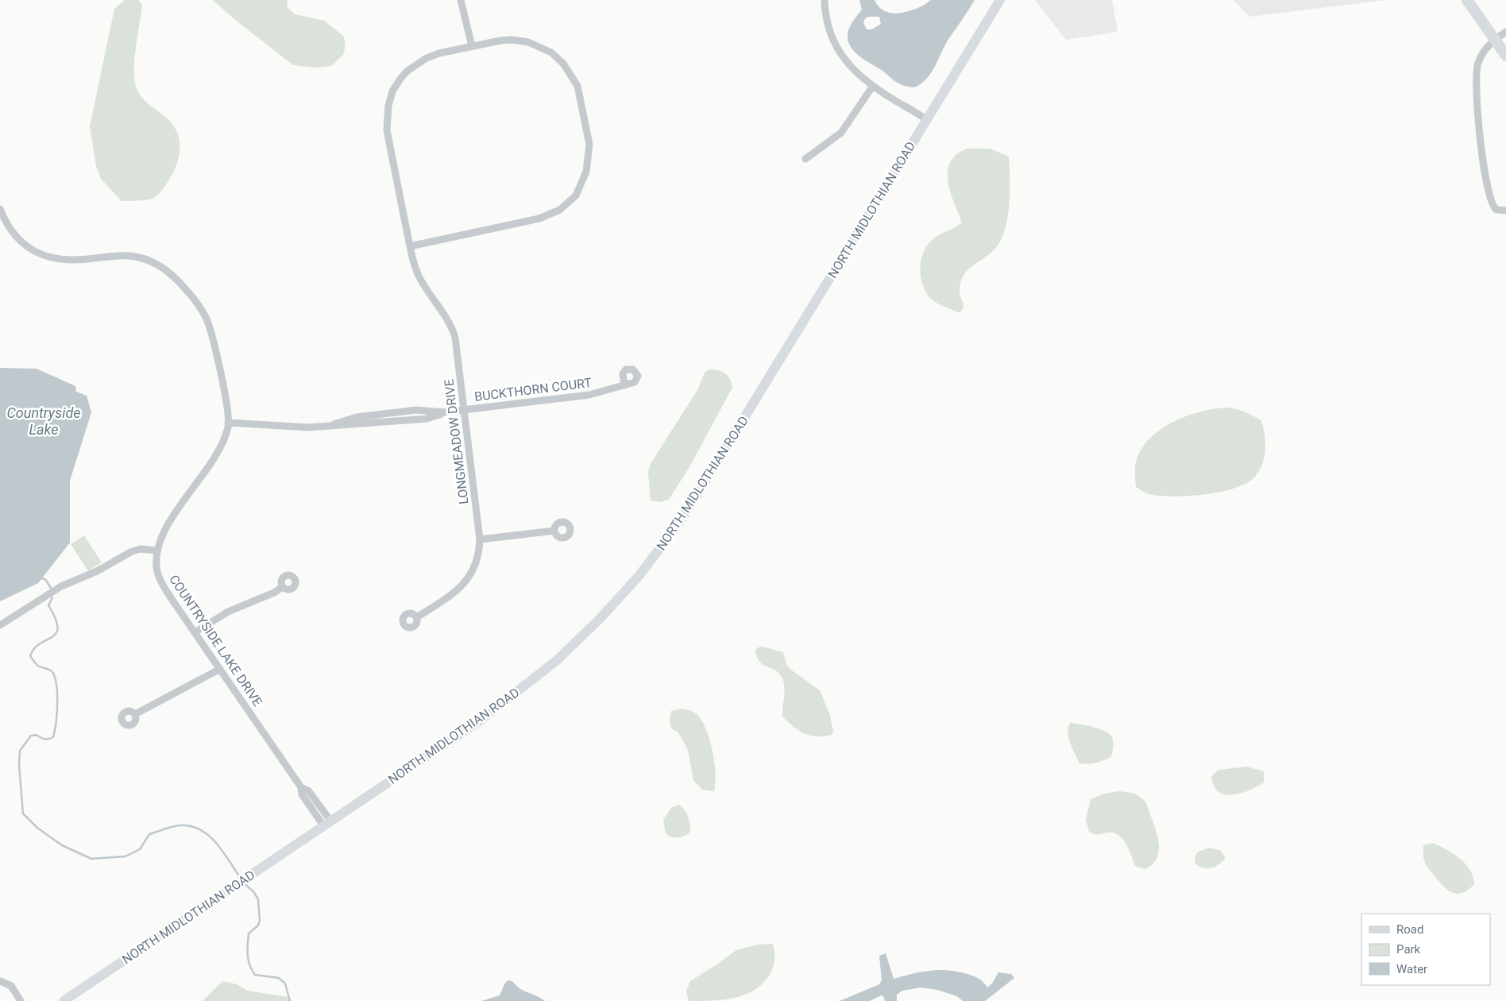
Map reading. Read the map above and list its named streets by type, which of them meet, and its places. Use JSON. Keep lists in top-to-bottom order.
{
  "streets": {
    "main road": ["NORTH MIDLOTHIAN ROAD"],
    "street": ["BUCKTHORN COURT", "LONGMEADOW DRIVE", "COUNTRYSIDE LAKE DRIVE"]
  },
  "crossings": [
    ["NORTH MIDLOTHIAN ROAD", "COUNTRYSIDE LAKE DRIVE"],
    ["BUCKTHORN COURT", "LONGMEADOW DRIVE"],
    ["BUCKTHORN COURT", "COUNTRYSIDE LAKE DRIVE"]
  ],
  "water": ["Countryside Lake"],
  "legend": ["Road", "Park", "Water"]
}
